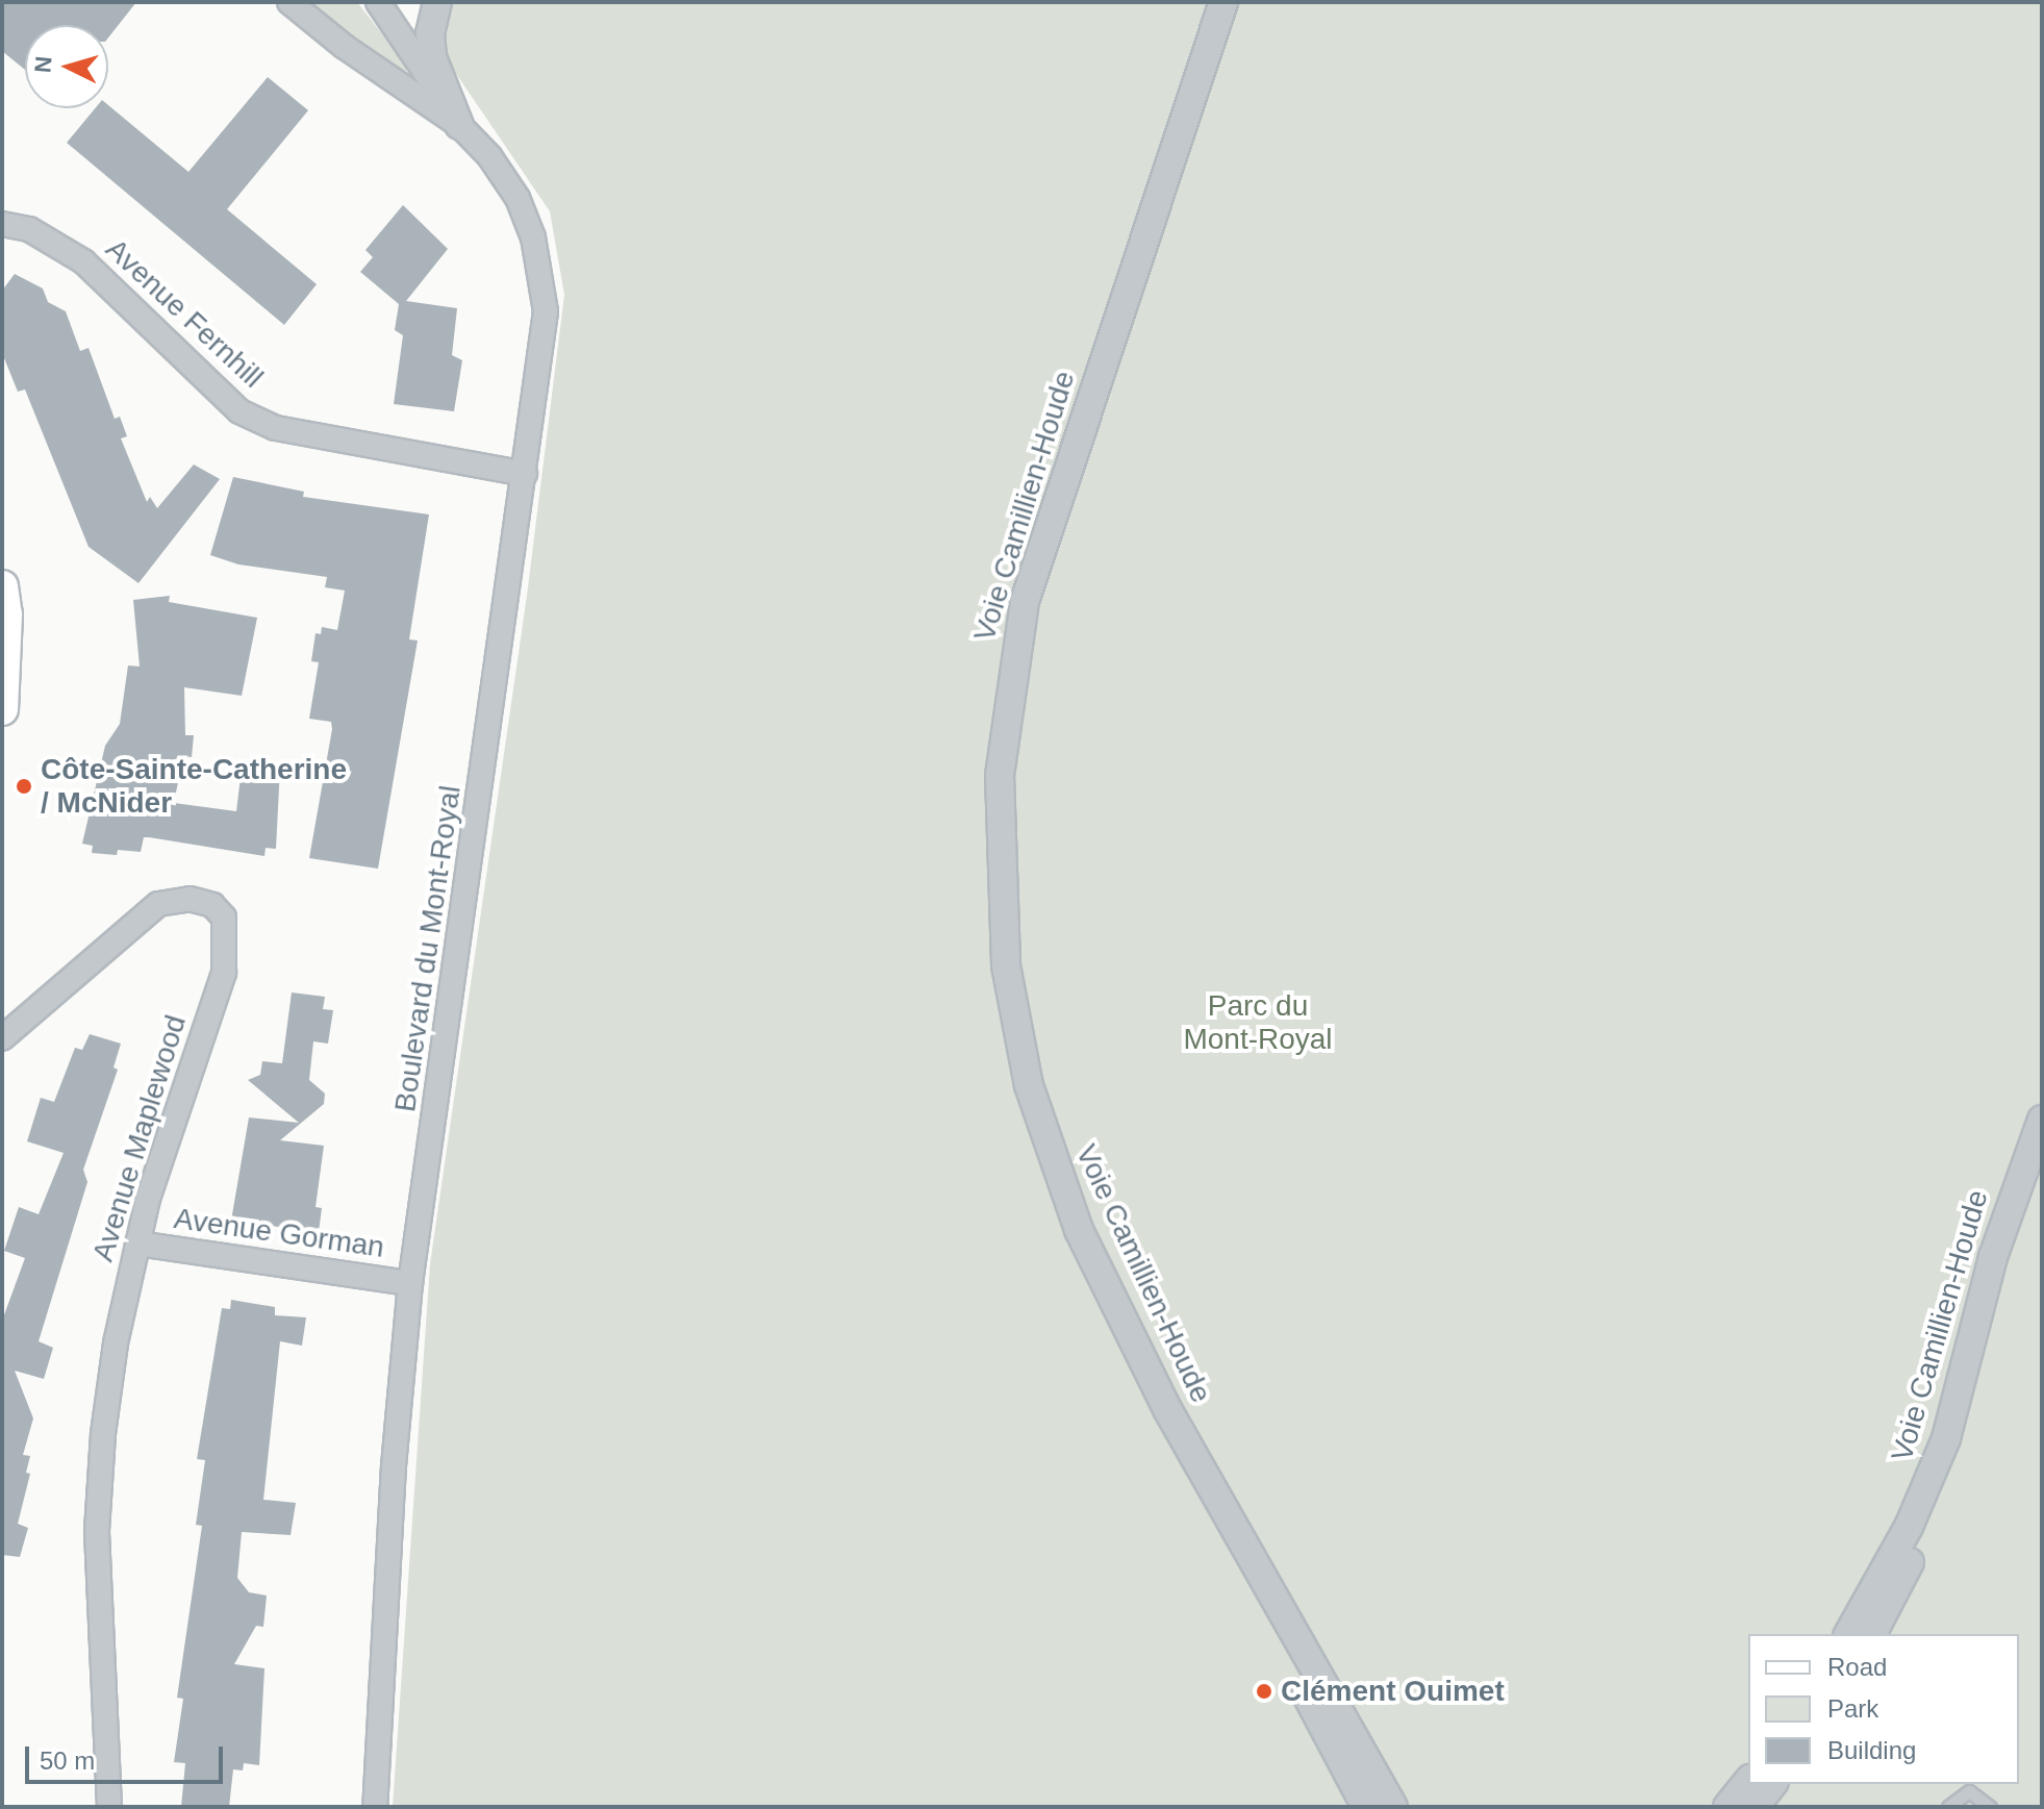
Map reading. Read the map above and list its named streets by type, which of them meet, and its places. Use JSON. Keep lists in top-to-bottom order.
{
  "streets": {
    "street": [
      "Avenue Fernhill",
      "Voie Camillien-Houde",
      "Boulevard du Mont-Royal",
      "Avenue Maplewood",
      "Avenue Gorman"
    ]
  },
  "crossings": [
    ["Avenue Fernhill", "Boulevard du Mont-Royal"],
    ["Boulevard du Mont-Royal", "Avenue Gorman"],
    ["Avenue Maplewood", "Avenue Gorman"]
  ],
  "parks": ["Parc du Mont-Royal"],
  "places": ["Côte-Sainte-Catherine / McNider", "Clément Ouimet"],
  "legend": ["Road", "Park", "Building"],
  "scale_bar": "50 m",
  "north": "left"
}
